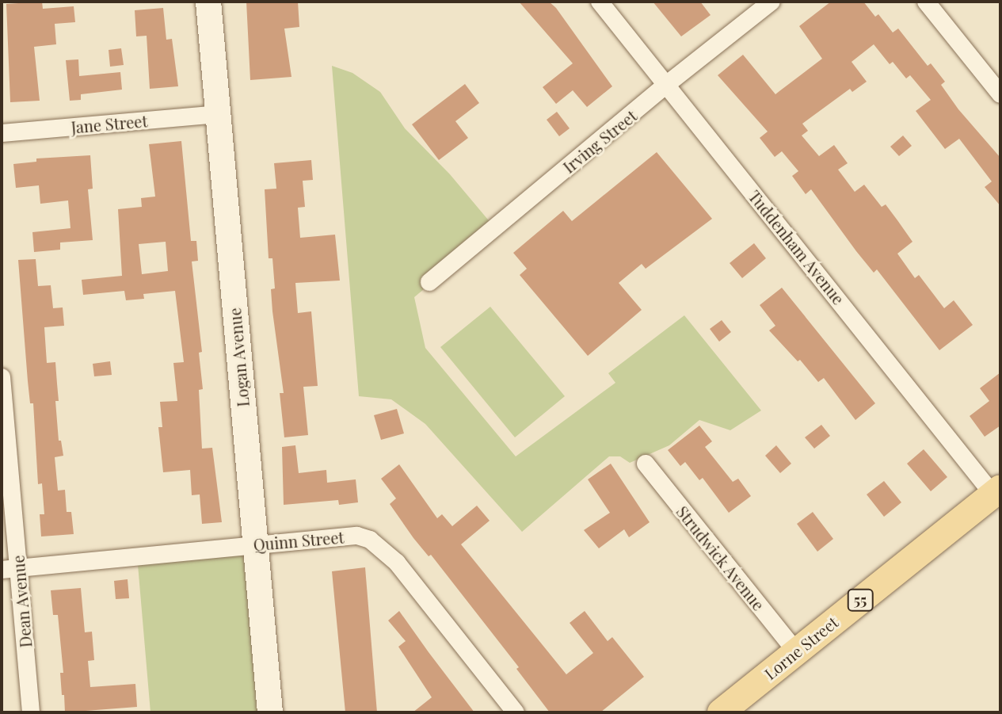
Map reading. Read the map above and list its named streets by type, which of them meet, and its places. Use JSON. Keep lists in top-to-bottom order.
{
  "streets": {
    "main road": ["55", "Lorne Street"],
    "street": [
      "Jane Street",
      "Irving Street",
      "Tuddenham Avenue",
      "Logan Avenue",
      "Quinn Street",
      "Strudwick Avenue",
      "Dean Avenue"
    ]
  },
  "crossings": [
    ["Jane Street", "Logan Avenue"],
    ["Irving Street", "Tuddenham Avenue"],
    ["Tuddenham Avenue", "Lorne Street"],
    ["Logan Avenue", "Quinn Street"],
    ["Quinn Street", "Dean Avenue"],
    ["Strudwick Avenue", "Lorne Street"]
  ]
}
